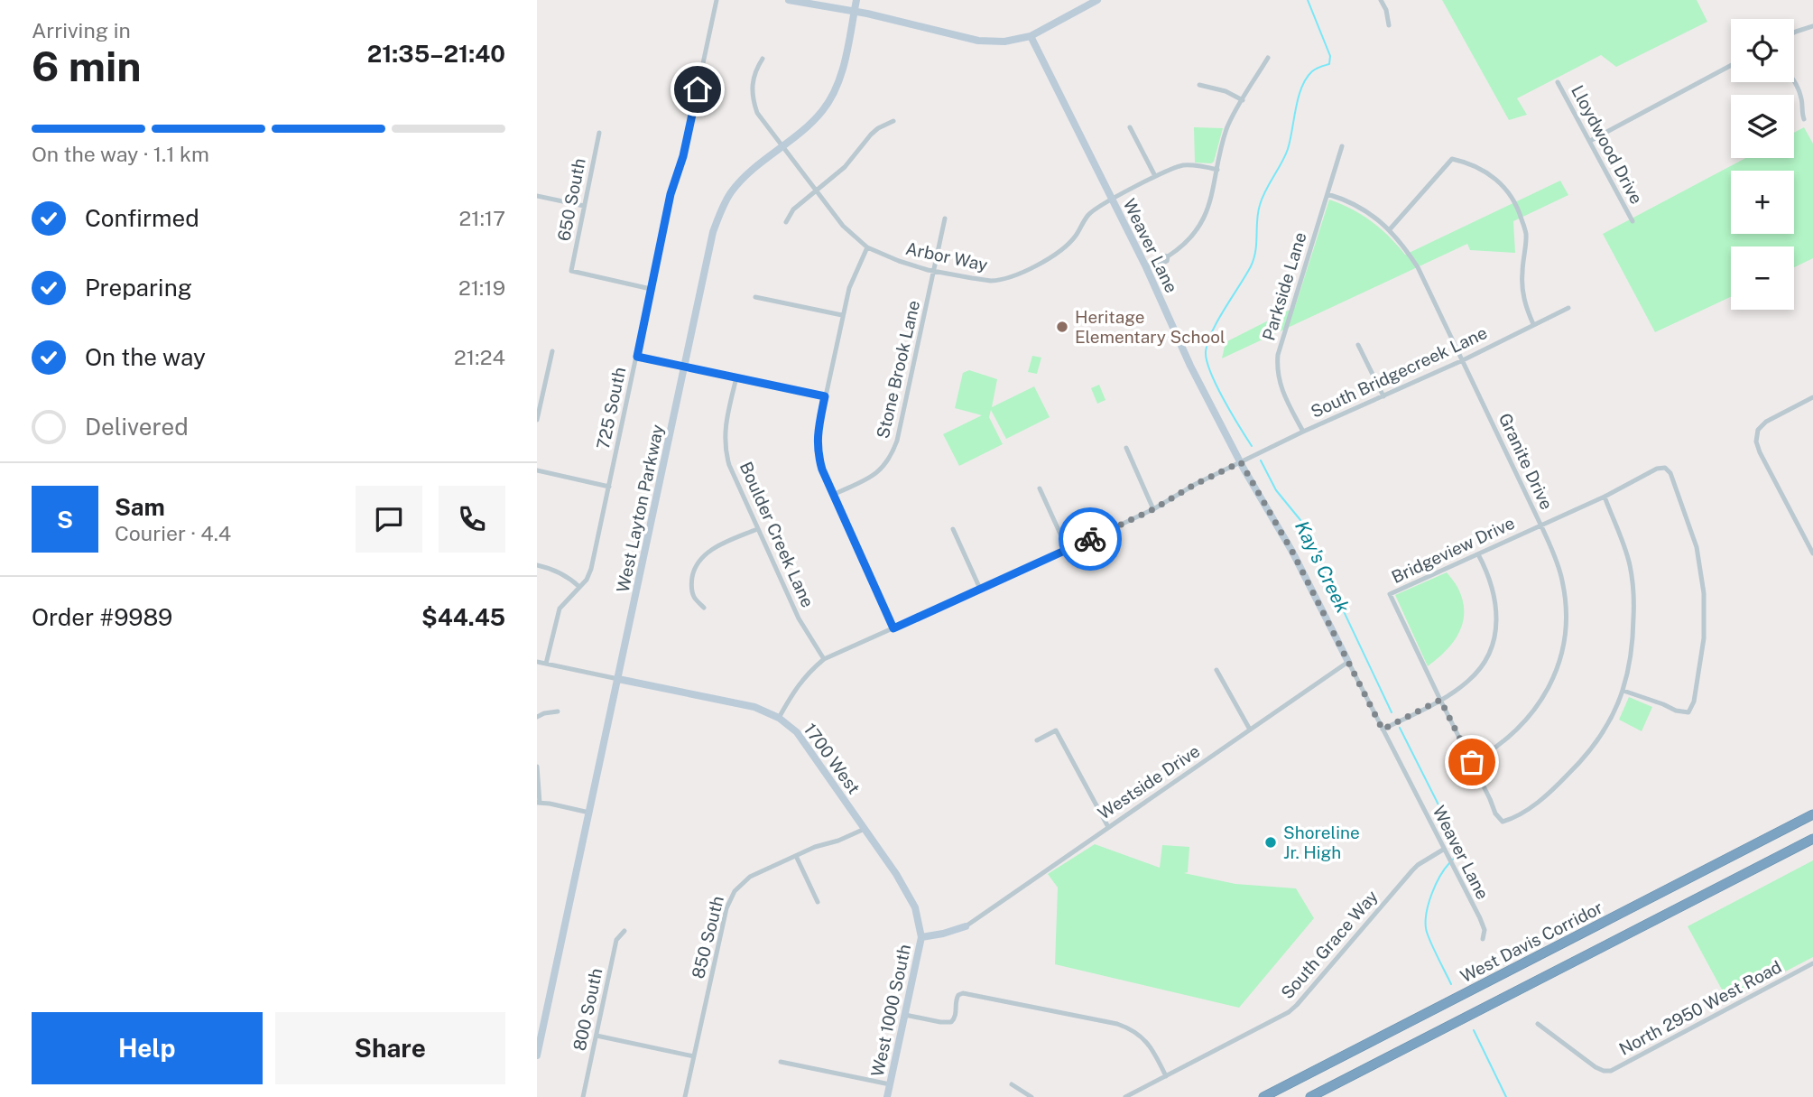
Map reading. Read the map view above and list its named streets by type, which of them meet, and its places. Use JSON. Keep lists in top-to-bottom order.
{
  "streets": {
    "highway": ["West Davis Corridor"],
    "main road": [
      "Weaver Lane",
      "West Layton Parkway",
      "1700 West",
      "West 1000 South"
    ],
    "street": [
      "Lloydwood Drive",
      "650 South",
      "Arbor Way",
      "Parkside Lane",
      "Stone Brook Lane",
      "South Bridgecreek Lane",
      "725 South",
      "Granite Drive",
      "Boulder Creek Lane",
      "Bridgeview Drive",
      "Westside Drive",
      "850 South",
      "South Grace Way",
      "North 2950 West Road",
      "800 South"
    ]
  },
  "crossings": [
    ["650 South", "725 South"],
    ["Weaver Lane", "Arbor Way"],
    ["Weaver Lane", "South Bridgecreek Lane"],
    ["Weaver Lane", "Westside Drive"],
    ["Weaver Lane", "South Grace Way"],
    ["Arbor Way", "Stone Brook Lane"],
    ["Arbor Way", "West Layton Parkway"],
    ["Parkside Lane", "South Bridgecreek Lane"],
    ["Parkside Lane", "Granite Drive"],
    ["South Bridgecreek Lane", "Granite Drive"],
    ["South Bridgecreek Lane", "Boulder Creek Lane"],
    ["South Bridgecreek Lane", "1700 West"],
    ["725 South", "1700 West"],
    ["Granite Drive", "Bridgeview Drive"],
    ["West Layton Parkway", "1700 West"],
    ["1700 West", "850 South"],
    ["1700 West", "West 1000 South"],
    ["Westside Drive", "West 1000 South"]
  ],
  "water": ["Kay's Creek"],
  "places": ["Heritage Elementary School", "Shoreline Jr. High"],
  "page": {
    "heading": ["6 min", "Arriving in", "21:35–21:40"],
    "panel": [
      "Sam",
      "Courier · 4.4",
      "Order #9989",
      "$44.45"
    ],
    "map_buttons": ["+", "−"],
    "bar": "On the way · 1.1 km",
    "list": [
      ["Confirmed", "21:17"],
      ["Preparing", "21:19"],
      ["On the way", "21:24"],
      "Delivered"
    ],
    "round": "S",
    "buttons": ["Help", "Share"]
  }
}
